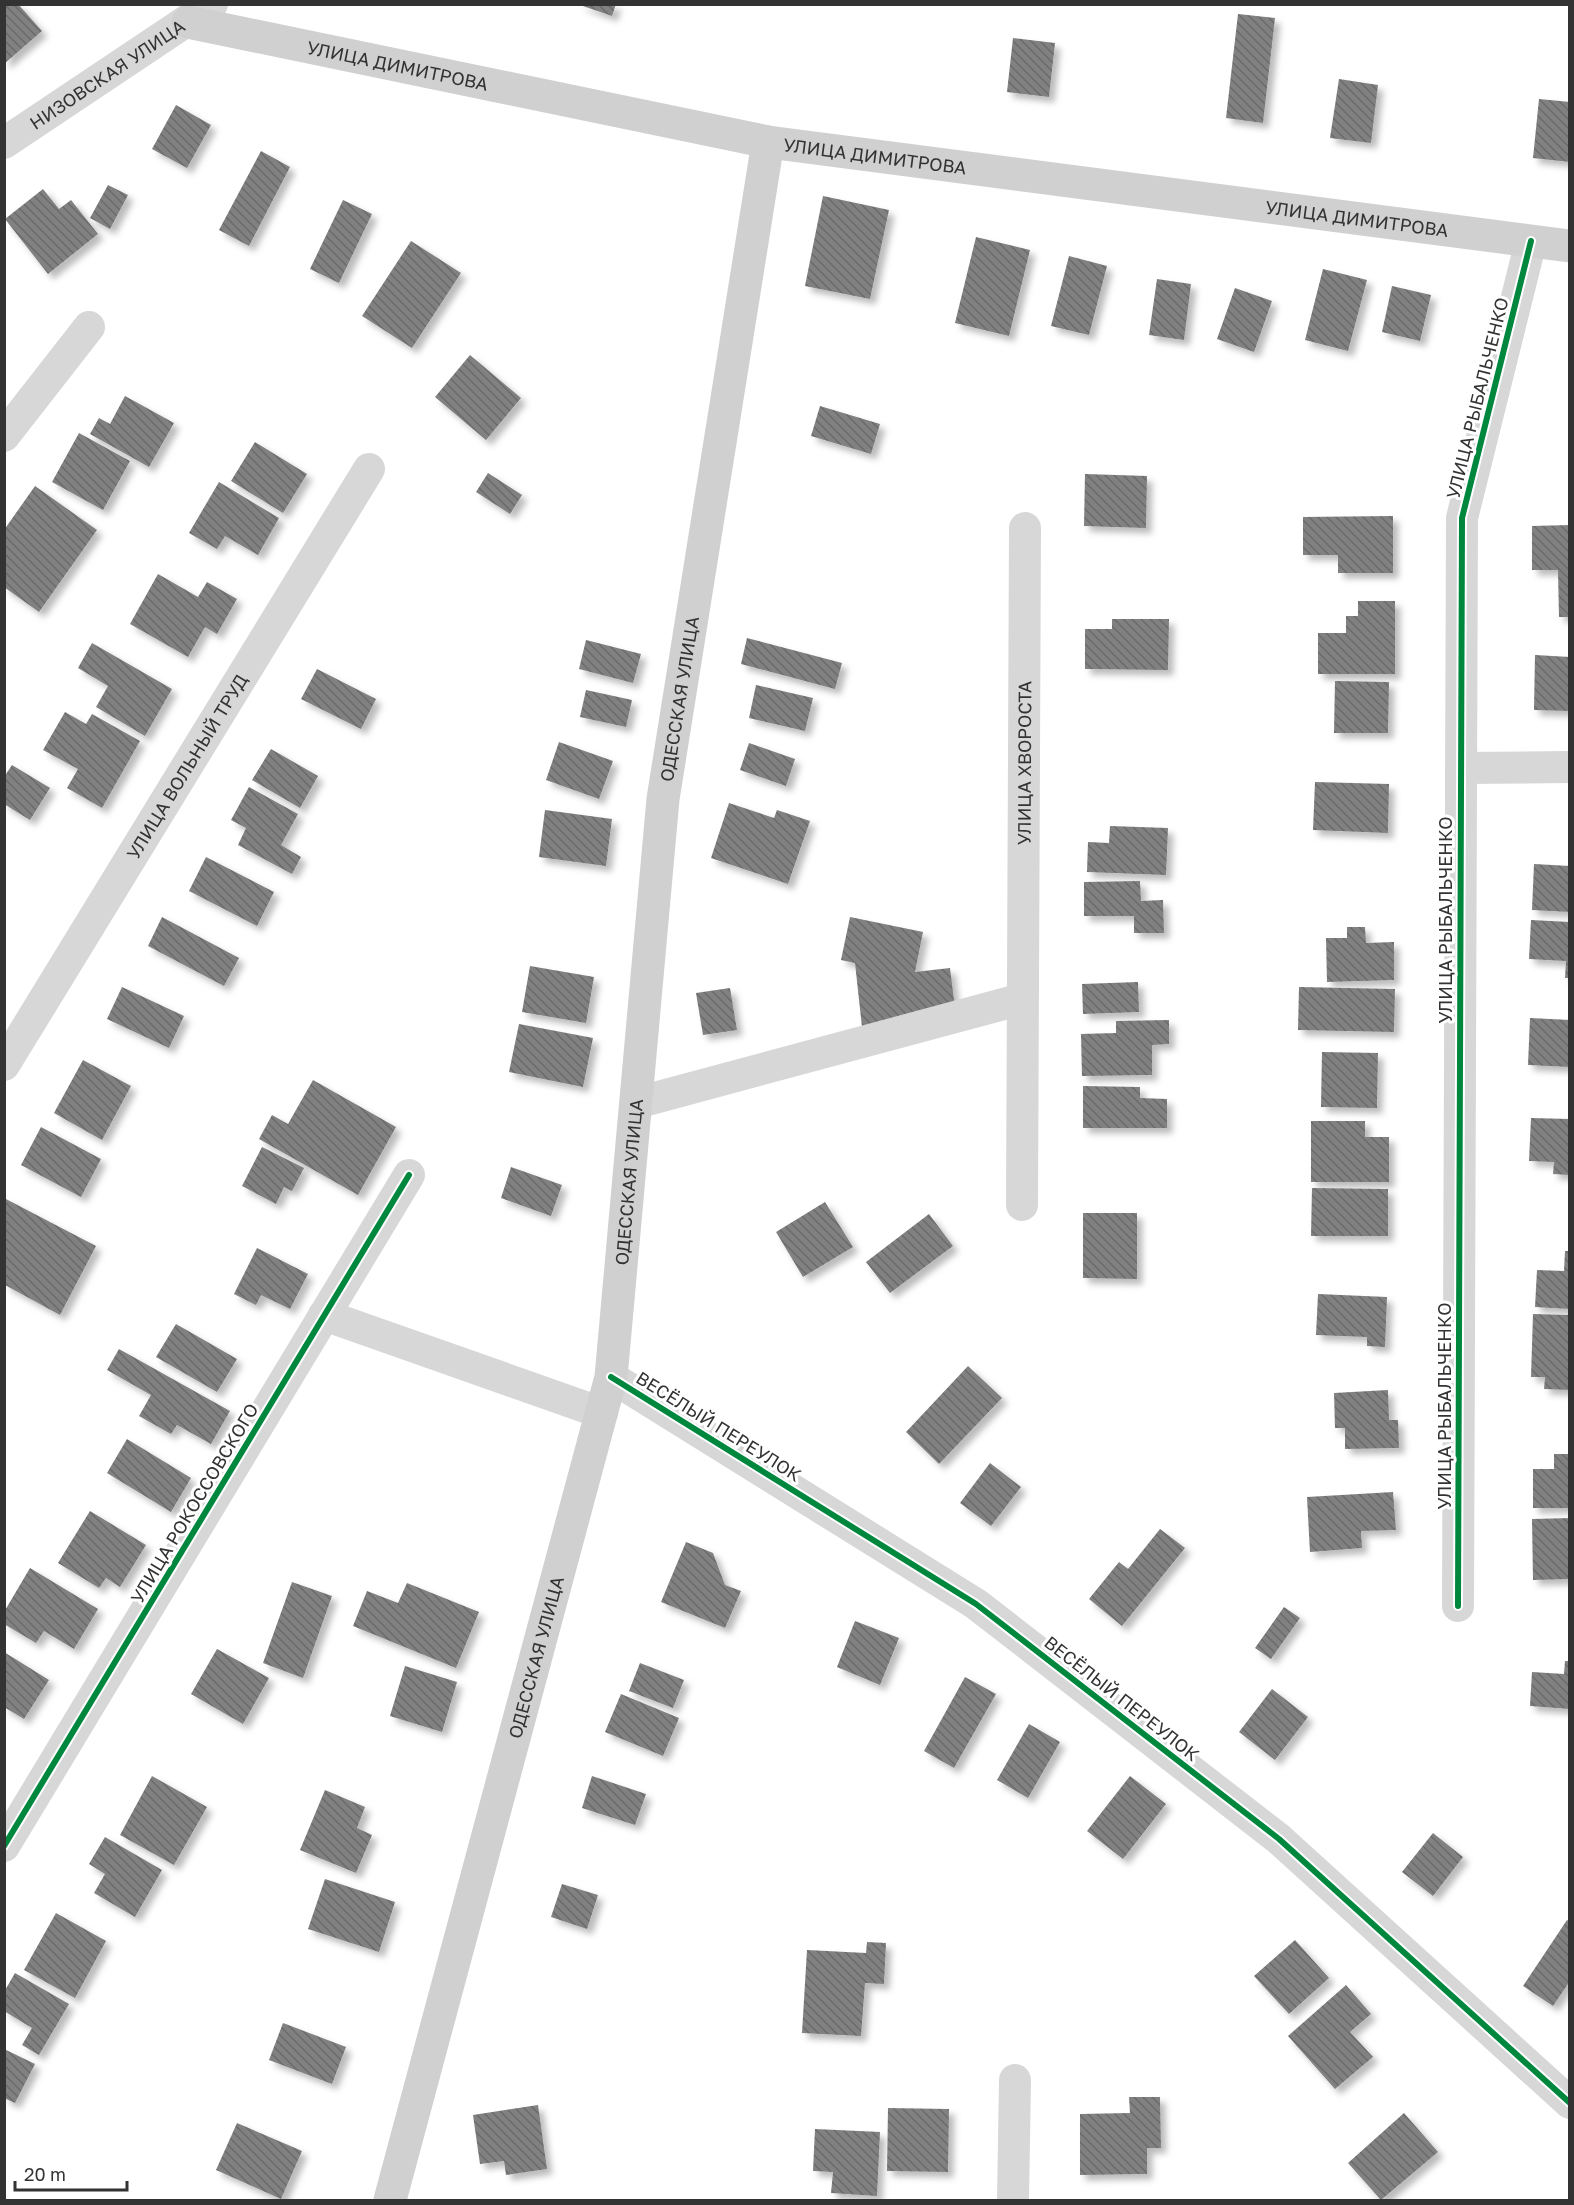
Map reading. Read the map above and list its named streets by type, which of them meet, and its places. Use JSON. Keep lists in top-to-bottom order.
{
  "streets": {
    "main road": ["УЛИЦА ДИМИТРОВА", "ОДЕССКАЯ УЛИЦА"],
    "street": [
      "НИЗОВСКАЯ УЛИЦА",
      "УЛИЦА РЫБАЛЬЧЕНКО",
      "УЛИЦА ХВОРОСТА",
      "УЛИЦА ВОЛЬНЫЙ ТРУД",
      "ВЕСЁЛЫЙ ПЕРЕУЛОК",
      "УЛИЦА РОКОССОВСКОГО"
    ]
  },
  "crossings": [
    ["УЛИЦА ДИМИТРОВА", "НИЗОВСКАЯ УЛИЦА"],
    ["УЛИЦА ДИМИТРОВА", "УЛИЦА РЫБАЛЬЧЕНКО"],
    ["УЛИЦА ДИМИТРОВА", "ОДЕССКАЯ УЛИЦА"],
    ["ОДЕССКАЯ УЛИЦА", "ВЕСЁЛЫЙ ПЕРЕУЛОК"]
  ],
  "scale_bar": "20 m"
}
